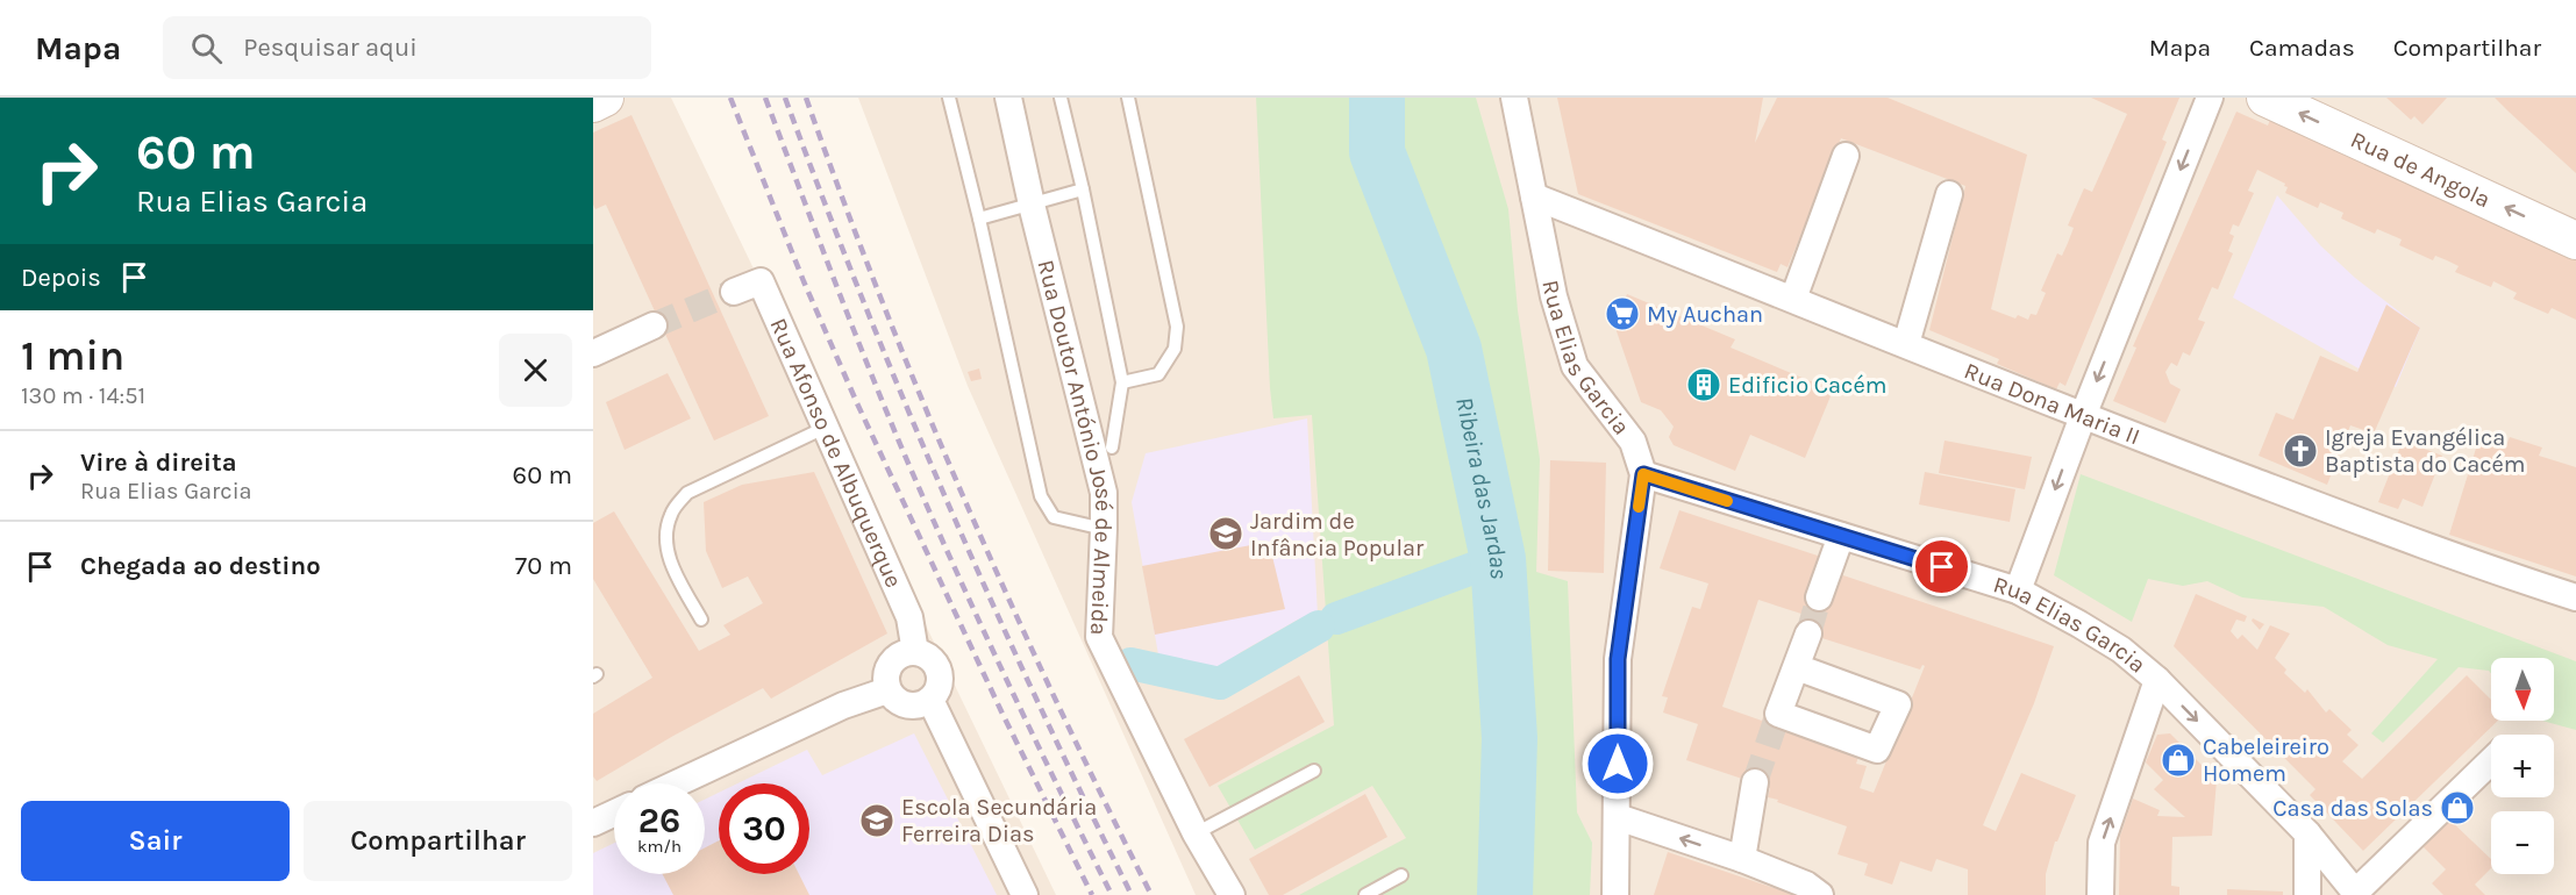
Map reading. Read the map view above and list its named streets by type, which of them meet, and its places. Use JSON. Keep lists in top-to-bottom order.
{
  "streets": {
    "street": [
      "Rua de Angola",
      "Rua Elias Garcia",
      "Rua Dona Maria II",
      "Rua Doutor António José de Almeida",
      "Rua Afonso de Albuquerque"
    ]
  },
  "crossings": [
    ["Rua Elias Garcia", "Rua Dona Maria II"]
  ],
  "one_way": ["Rua de Angola"],
  "water": ["Ribeira das Jardas"],
  "places": {
    "supermarket": ["My Auchan"],
    "building": ["Edificio Cacém"],
    "church": ["Igreja Evangélica Baptista do Cacém"],
    "school or university": ["Jardim de Infância Popular", "Escola Secundária Ferreira Dias"],
    "shop": ["Cabeleireiro Homem", "Casa das Solas"]
  },
  "north": "bottom",
  "page": {
    "header": "Mapa",
    "search": "Pesquisar aqui",
    "nav": ["Mapa", "Camadas", "Compartilhar"],
    "turn": ["60 m", "Rua Elias Garcia"],
    "then": "Depois",
    "heading": ["1 min", "130 m · 14:51"],
    "list": [
      {
        "name": "Vire à direita",
        "note": "Rua Elias Garcia",
        "value": "60 m"
      },
      {
        "name": "Chegada ao destino",
        "value": "70 m"
      }
    ],
    "map_buttons": ["+", "−"],
    "speed": "26 km/h",
    "limit": "30",
    "buttons": ["Sair", "Compartilhar"]
  }
}
